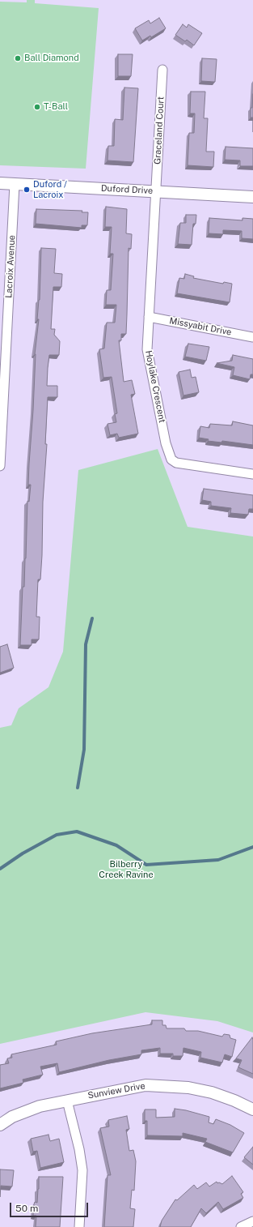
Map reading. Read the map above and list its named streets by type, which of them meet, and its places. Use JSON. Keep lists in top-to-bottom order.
{
  "streets": {
    "street": [
      "Graceland Court",
      "Duford Drive",
      "Lacroix Avenue",
      "Missyabit Drive",
      "Hoylake Crescent",
      "Sunview Drive"
    ]
  },
  "crossings": [
    ["Graceland Court", "Duford Drive"],
    ["Graceland Court", "Hoylake Crescent"],
    ["Duford Drive", "Lacroix Avenue"],
    ["Duford Drive", "Hoylake Crescent"],
    ["Missyabit Drive", "Hoylake Crescent"]
  ],
  "parks": ["Bilberry Creek Ravine"],
  "places": ["Ball Diamond", "T-Ball", "Duford / Lacroix"],
  "scale_bar": "50 m"
}
